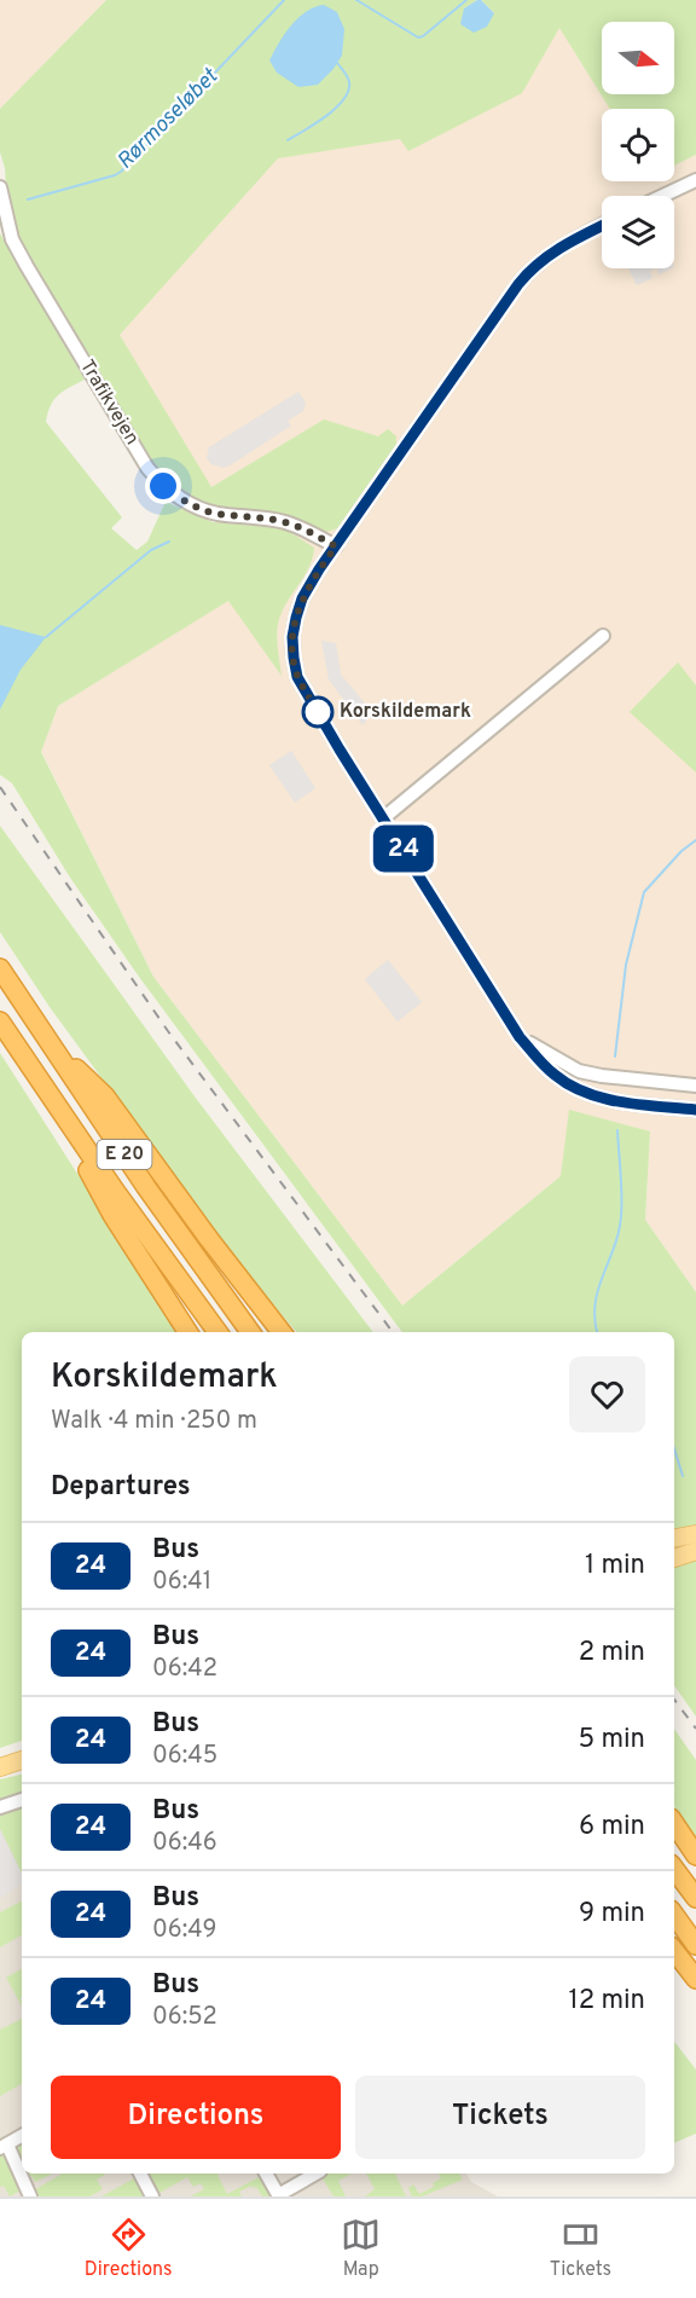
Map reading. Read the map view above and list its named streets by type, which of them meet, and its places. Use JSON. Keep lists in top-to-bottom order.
{
  "streets": {
    "highway": ["E 20"],
    "street": ["Trafikvejen"]
  },
  "water": ["Rørmoseløbet"],
  "places": ["Korskildemark"],
  "lines": ["bus line 24"],
  "north": "right",
  "page": {
    "on_map": "24",
    "heading": [
      ["Korskildemark", "Walk · 4 min · 250 m"],
      "Departures"
    ],
    "list": [
      {
        "mark": "24",
        "name": "Bus",
        "note": "06:41",
        "value": "1 min"
      },
      {
        "mark": "24",
        "name": "Bus",
        "note": "06:42",
        "value": "2 min"
      },
      {
        "mark": "24",
        "name": "Bus",
        "note": "06:45",
        "value": "5 min"
      },
      {
        "mark": "24",
        "name": "Bus",
        "note": "06:46",
        "value": "6 min"
      },
      {
        "mark": "24",
        "name": "Bus",
        "note": "06:49",
        "value": "9 min"
      },
      {
        "mark": "24",
        "name": "Bus",
        "note": "06:52",
        "value": "12 min"
      }
    ],
    "buttons": ["Directions", "Tickets"],
    "tabs": ["Directions", "Map", "Tickets"]
  }
}
